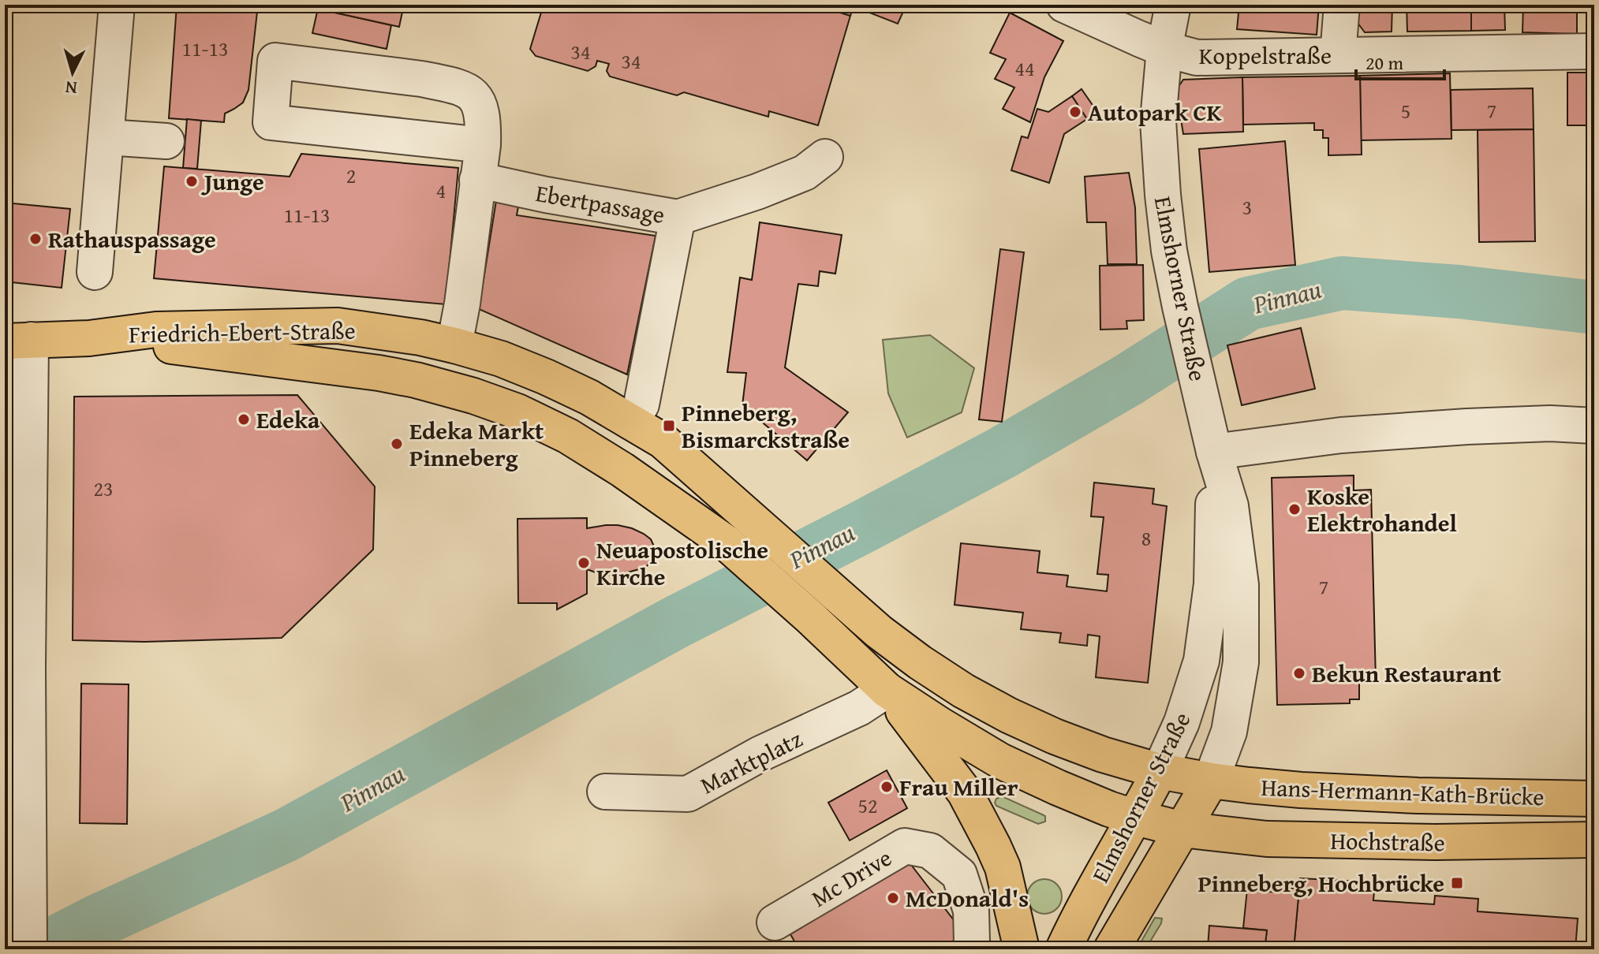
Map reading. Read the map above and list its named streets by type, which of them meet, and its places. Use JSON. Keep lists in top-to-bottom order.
{
  "streets": {
    "main road": [
      "Elmshorner Straße",
      "Friedrich-Ebert-Straße",
      "Hans-Hermann-Kath-Brücke",
      "Hochstraße"
    ],
    "street": [
      "Koppelstraße",
      "Ebertpassage",
      "Marktplatz",
      "Mc Drive"
    ]
  },
  "crossings": [
    ["Koppelstraße", "Elmshorner Straße"],
    ["Elmshorner Straße", "Friedrich-Ebert-Straße"],
    ["Elmshorner Straße", "Hans-Hermann-Kath-Brücke"],
    ["Elmshorner Straße", "Hochstraße"],
    ["Friedrich-Ebert-Straße", "Marktplatz"],
    ["Friedrich-Ebert-Straße", "Hans-Hermann-Kath-Brücke"],
    ["Friedrich-Ebert-Straße", "Hochstraße"]
  ],
  "water": ["Pinnau"],
  "places": {
    "other": [
      "Autopark CK",
      "Junge",
      "Rathauspassage",
      "Edeka",
      "Edeka Markt Pinneberg",
      "Koske Elektrohandel",
      "Neuapostolische Kirche",
      "Bekun Restaurant",
      "Frau Miller",
      "McDonald's"
    ],
    "transit": ["Pinneberg, Bismarckstraße", "Pinneberg, Hochbrücke"]
  },
  "house_numbers": [
    "11-13",
    "34",
    "34",
    "44",
    "7",
    "5",
    "2",
    "4",
    "3",
    "11-13",
    "23",
    "8",
    "7",
    "52"
  ],
  "scale_bar": "20 m",
  "north": "bottom"
}
